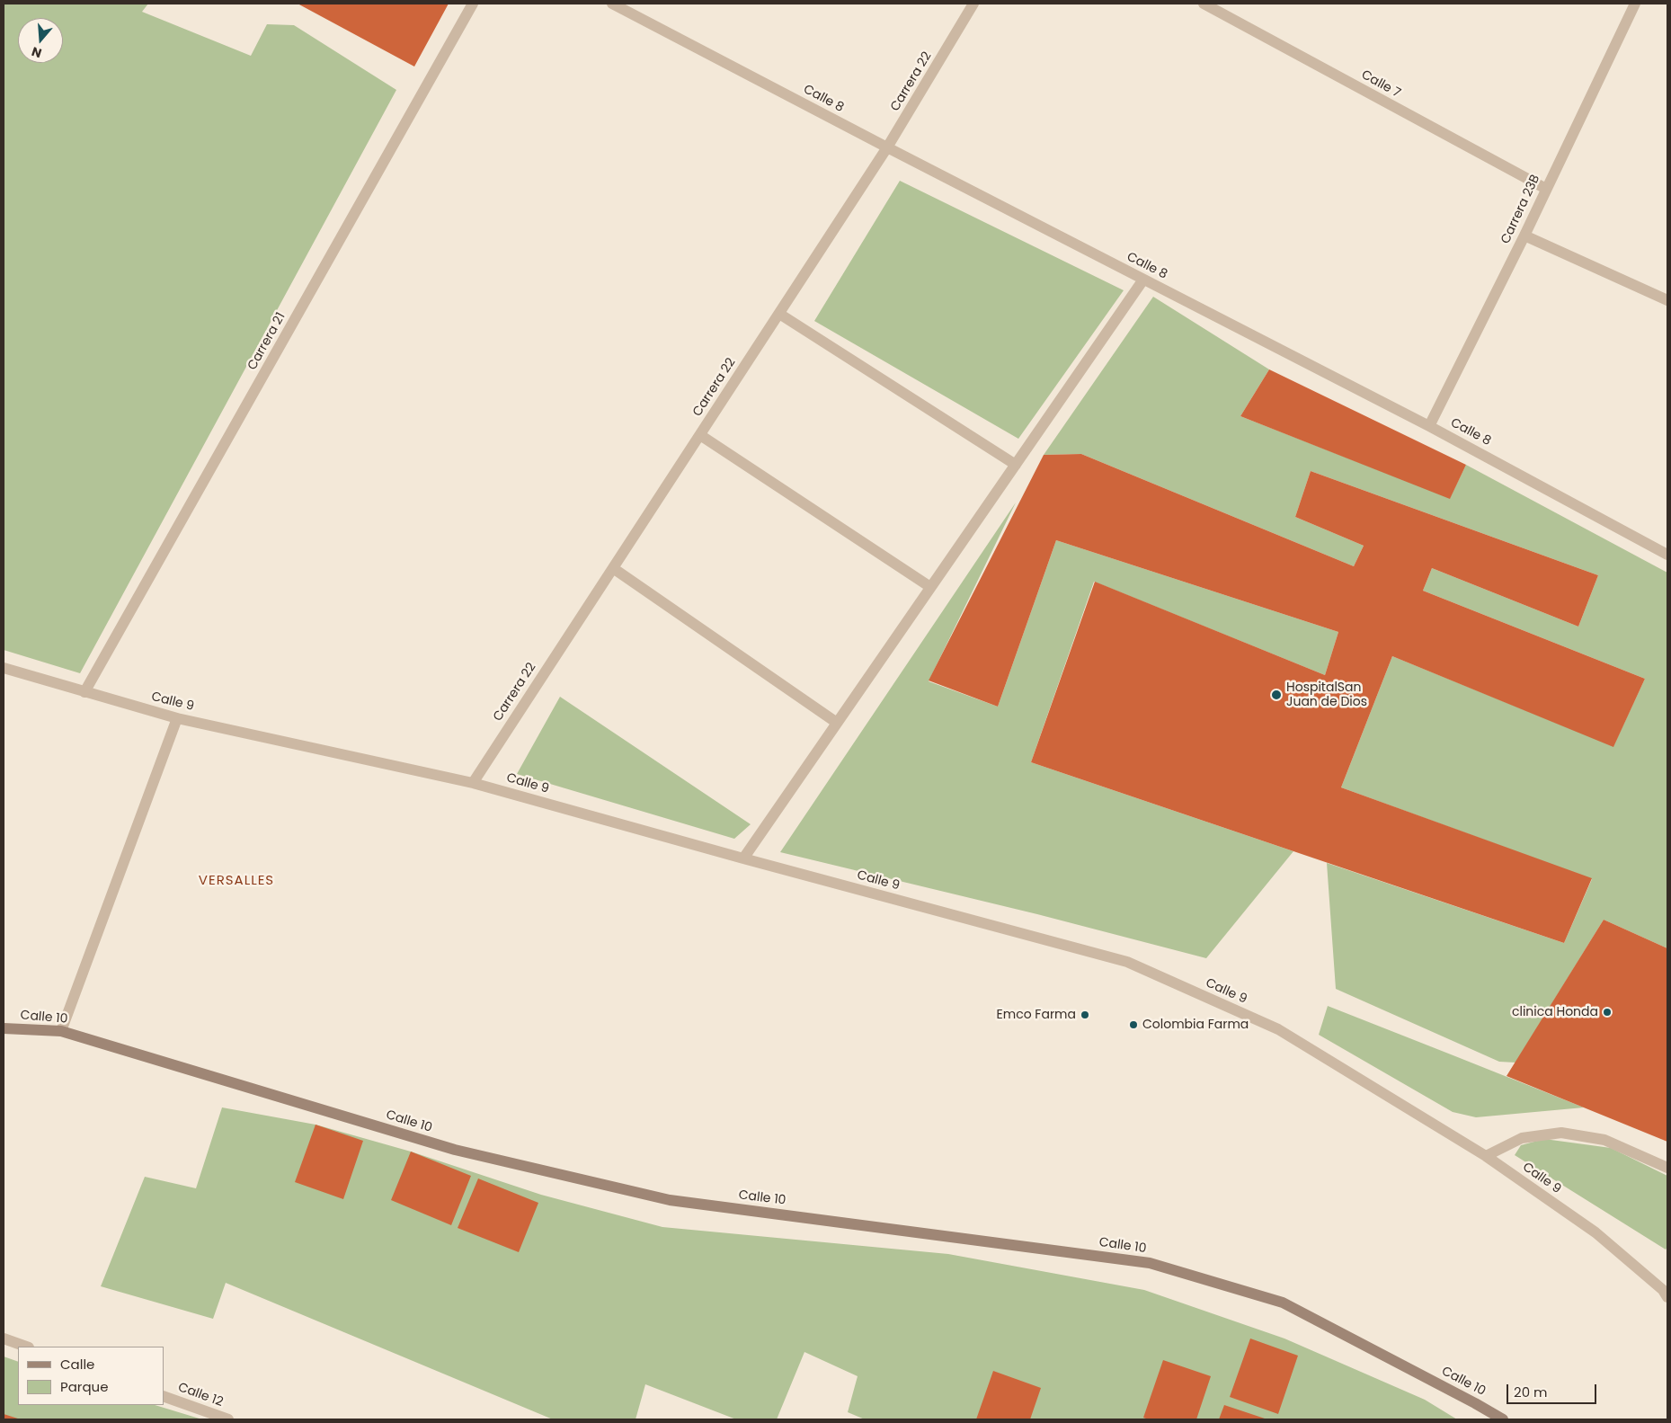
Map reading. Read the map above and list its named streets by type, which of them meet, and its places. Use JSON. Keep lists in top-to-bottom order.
{
  "streets": {
    "street": [
      "Carrera 22",
      "Calle 7",
      "Calle 8",
      "Carrera 23B",
      "Carrera 21",
      "Calle 9",
      "Calle 10",
      "Calle 12"
    ]
  },
  "crossings": [
    ["Carrera 22", "Calle 8"],
    ["Carrera 22", "Calle 9"],
    ["Calle 7", "Carrera 23B"],
    ["Calle 8", "Carrera 23B"],
    ["Carrera 21", "Calle 9"]
  ],
  "districts": ["VERSALLES"],
  "places": [
    "HospitalSan Juan de Dios",
    "clinica Honda",
    "Emco Farma",
    "Colombia Farma"
  ],
  "legend": ["Calle", "Parque"],
  "scale_bar": "20 m",
  "north": "bottom"
}
